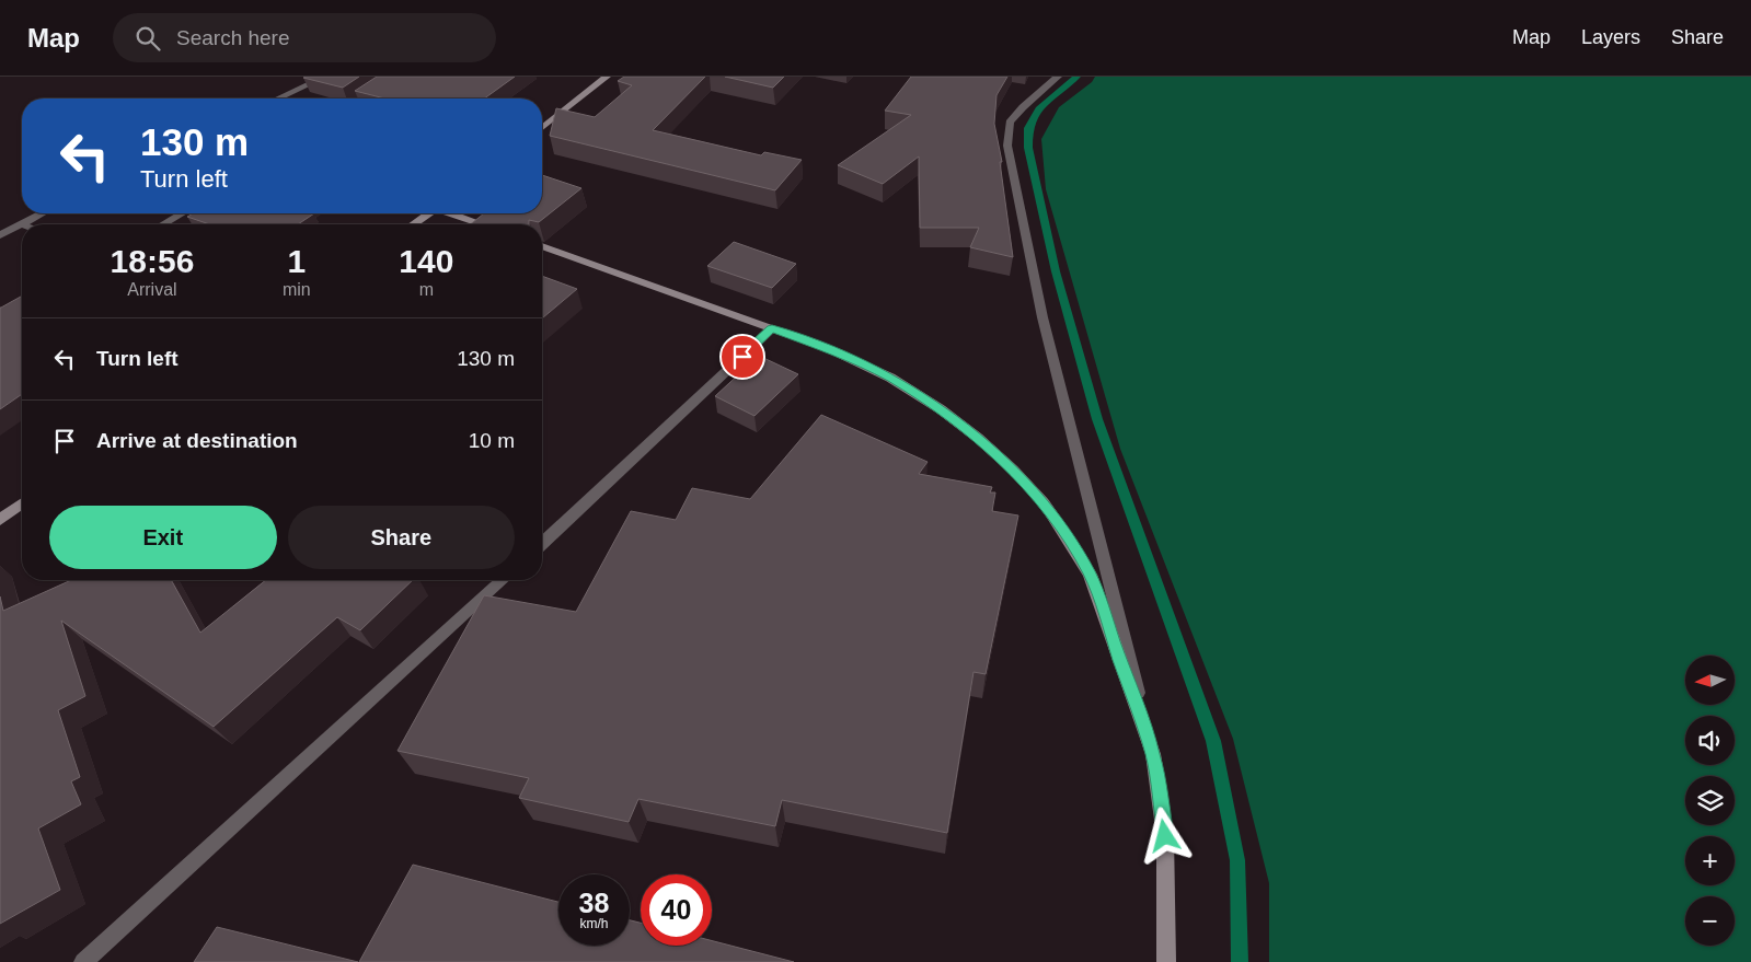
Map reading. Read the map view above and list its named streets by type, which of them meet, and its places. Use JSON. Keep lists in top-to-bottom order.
{
  "north": "left",
  "page": {
    "header": "Map",
    "search": "Search here",
    "nav": ["Map", "Layers", "Share"],
    "turn": ["130 m", "Turn left"],
    "eta": [
      "18:56",
      "Arrival",
      "1",
      "min",
      "140",
      "m"
    ],
    "list": [
      {
        "name": "Turn left",
        "value": "130 m"
      },
      {
        "name": "Arrive at destination",
        "value": "10 m"
      }
    ],
    "buttons": ["Exit", "Share"],
    "map_buttons": ["+", "−"],
    "speed": "38 km/h",
    "limit": "40"
  }
}
